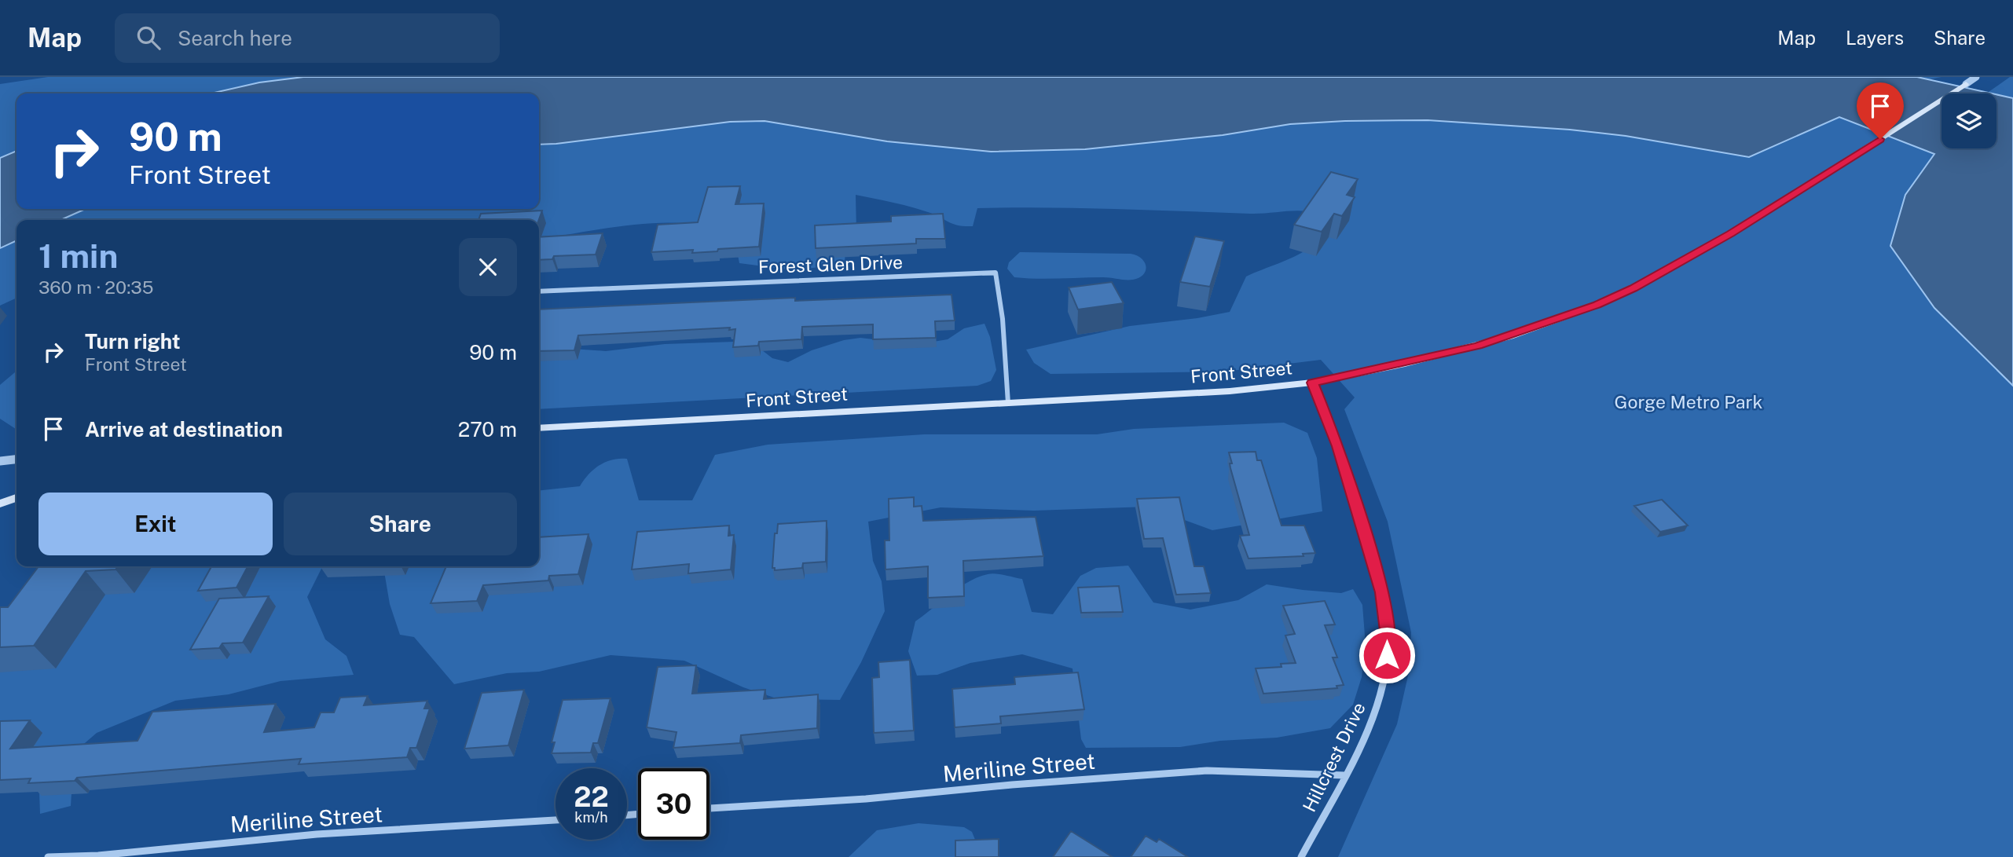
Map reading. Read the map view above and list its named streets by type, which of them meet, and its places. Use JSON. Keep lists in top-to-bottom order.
{
  "streets": {
    "main road": ["Front Street"],
    "street": ["Forest Glen Drive", "Hillcrest Drive", "Meriline Street"]
  },
  "crossings": [
    ["Forest Glen Drive", "Front Street"],
    ["Front Street", "Hillcrest Drive"],
    ["Hillcrest Drive", "Meriline Street"]
  ],
  "parks": ["Gorge Metro Park"],
  "page": {
    "header": "Map",
    "search": "Search here",
    "nav": ["Map", "Layers", "Share"],
    "turn": ["90 m", "Front Street"],
    "heading": ["1 min", "360 m · 20:35"],
    "list": [
      {
        "name": "Turn right",
        "note": "Front Street",
        "value": "90 m"
      },
      {
        "name": "Arrive at destination",
        "value": "270 m"
      }
    ],
    "buttons": ["Exit", "Share"],
    "speed": "22 km/h",
    "limit": "30"
  }
}
